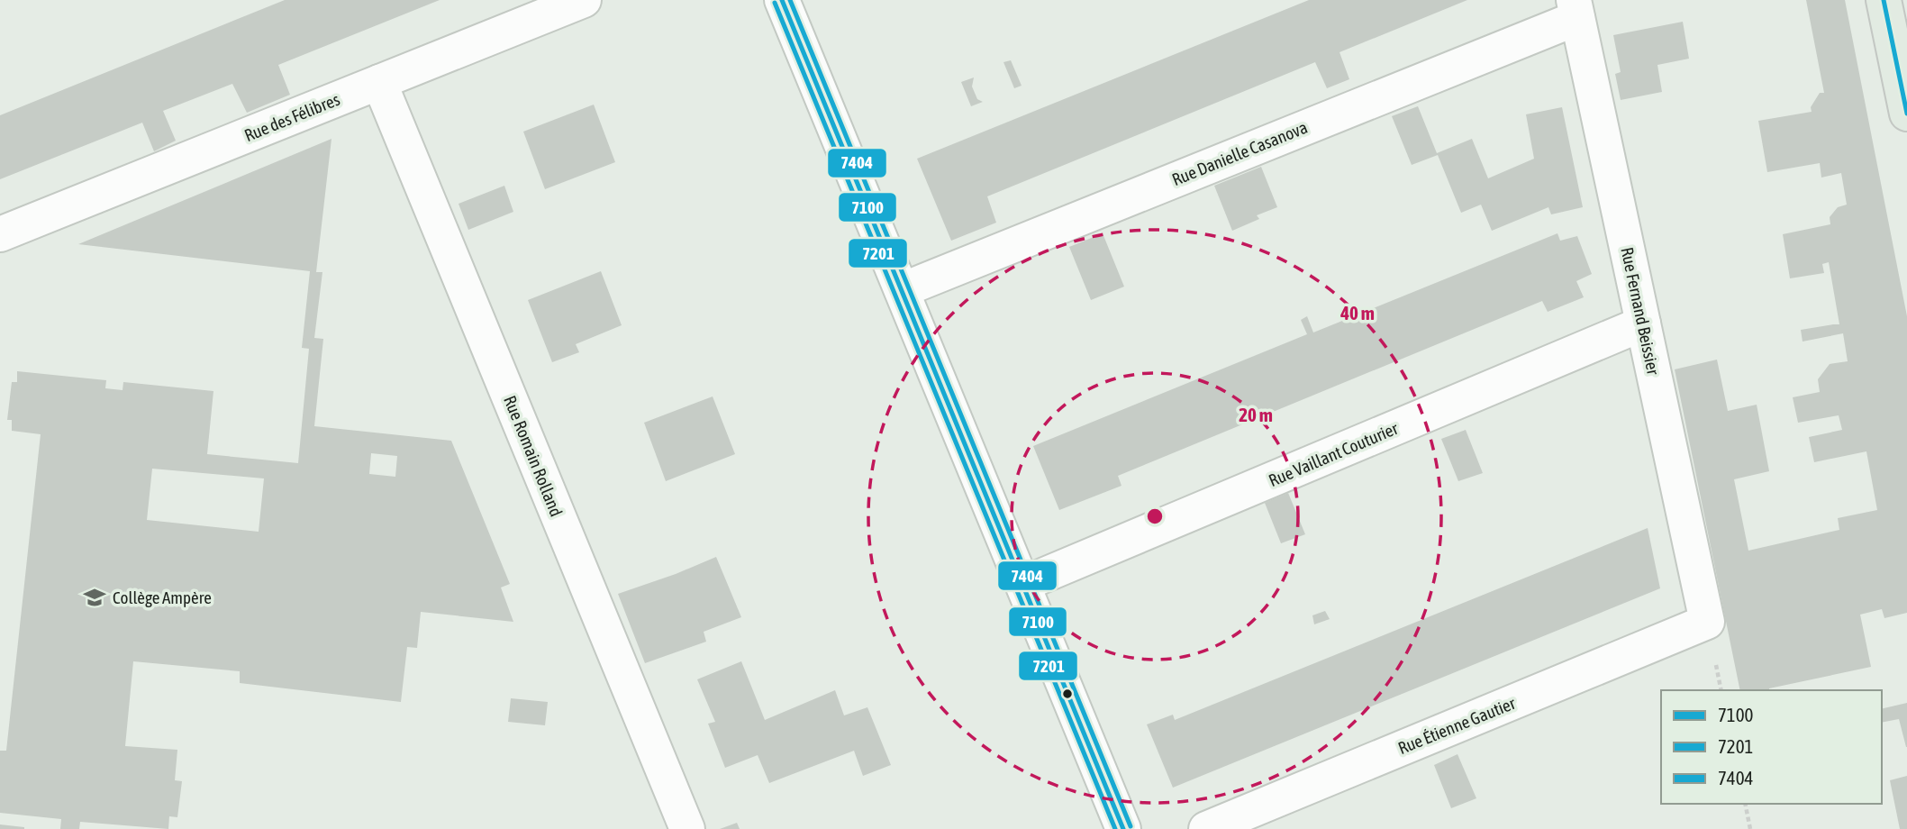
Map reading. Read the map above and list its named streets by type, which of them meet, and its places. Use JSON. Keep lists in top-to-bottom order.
{
  "streets": {
    "street": [
      "Rue des Félibres",
      "Rue Danielle Casanova",
      "Rue Fernand Beissier",
      "Rue Vaillant Couturier",
      "Rue Romain Rolland",
      "Rue Étienne Gautier"
    ]
  },
  "crossings": [
    ["Rue des Félibres", "Rue Romain Rolland"],
    ["Rue Danielle Casanova", "Rue Fernand Beissier"],
    ["Rue Fernand Beissier", "Rue Vaillant Couturier"],
    ["Rue Fernand Beissier", "Rue Étienne Gautier"]
  ],
  "places": {
    "school or university": ["Collège Ampère"]
  },
  "lines": ["transit line 7100", "transit line 7404", "transit line 7201"],
  "legend": ["7100", "7201", "7404"],
  "rings": ["40 m", "20 m"]
}
